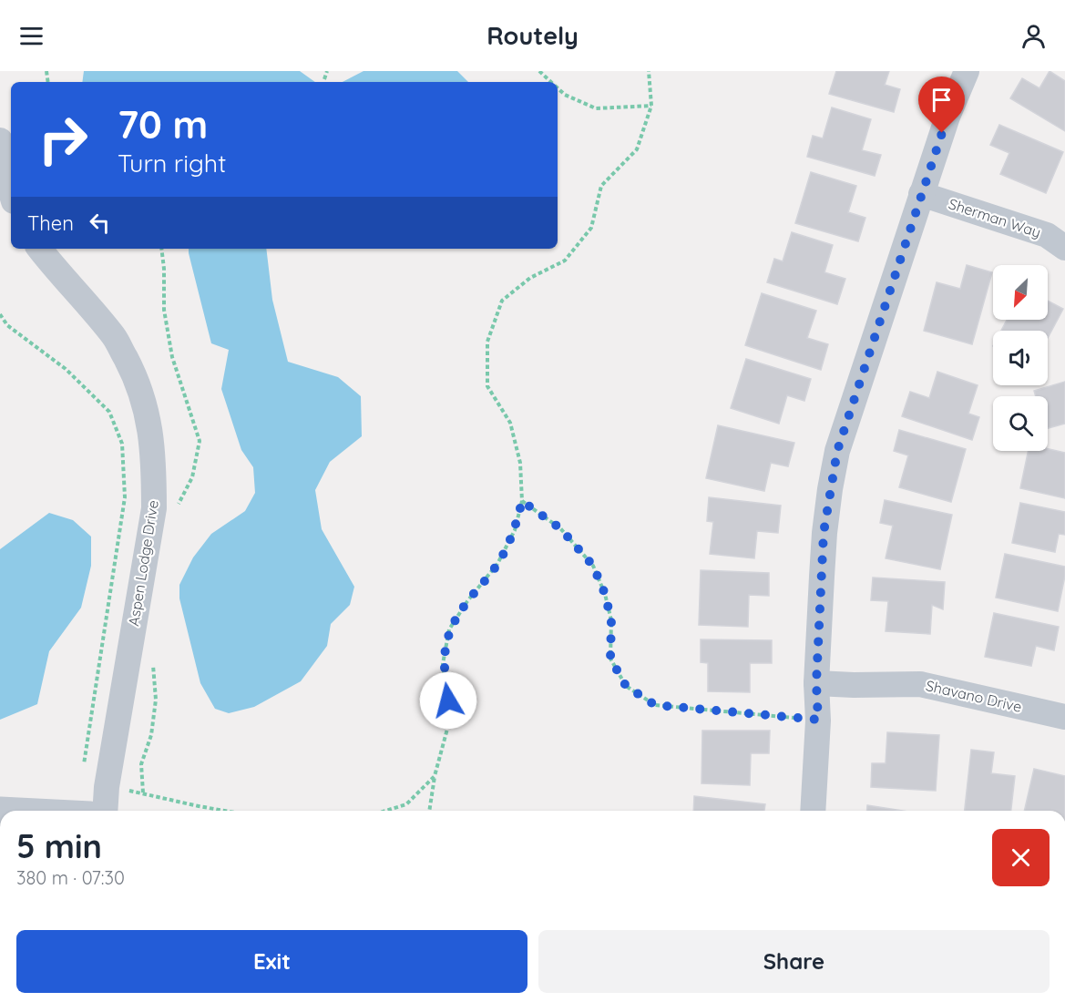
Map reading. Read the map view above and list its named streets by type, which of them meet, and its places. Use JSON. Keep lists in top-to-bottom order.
{
  "streets": {
    "street": ["Sherman Way", "Aspen Lodge Drive", "Shavano Drive"]
  },
  "north": "bottom left",
  "page": {
    "header": "Routely",
    "turn": ["70 m", "Turn right"],
    "then": "Then",
    "heading": ["5 min", "380 m · 07:30"],
    "buttons": ["Exit", "Share"]
  }
}
